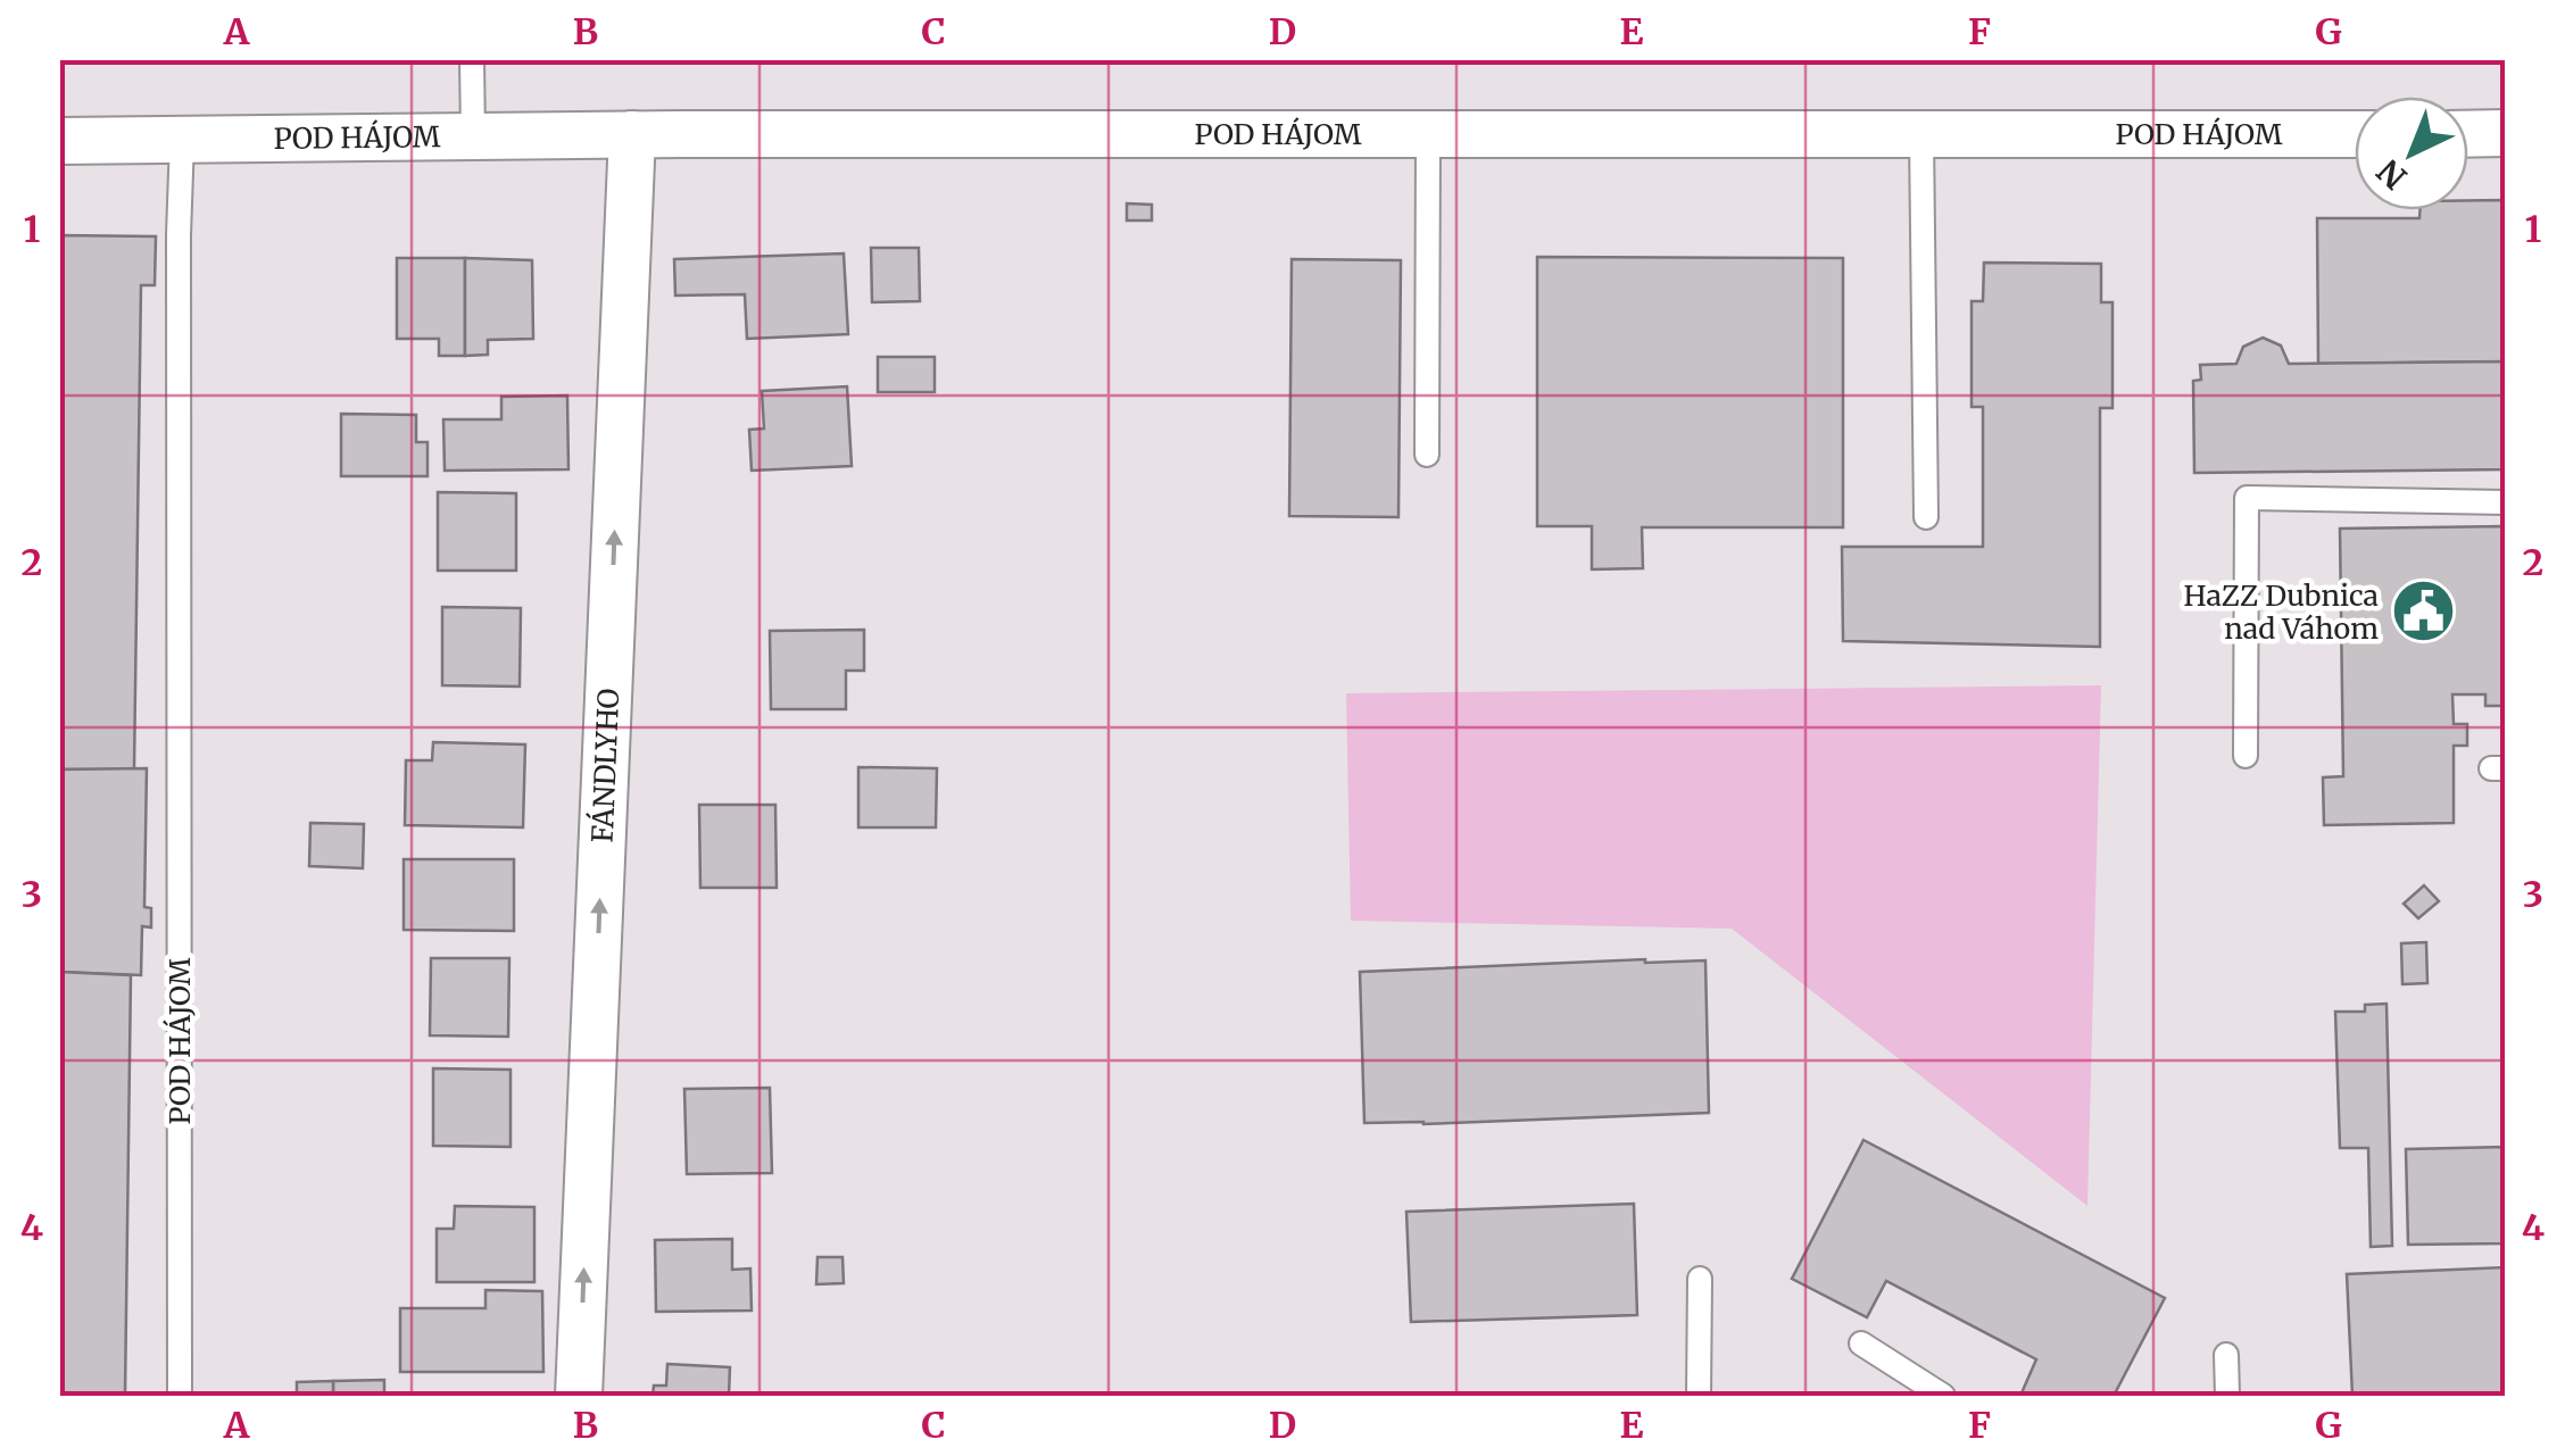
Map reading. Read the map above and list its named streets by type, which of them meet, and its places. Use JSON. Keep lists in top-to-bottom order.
{
  "streets": {
    "street": ["POD HÁJOM", "FÁNDLYHO"]
  },
  "crossings": [
    ["POD HÁJOM", "FÁNDLYHO"]
  ],
  "one_way": ["FÁNDLYHO"],
  "places": {
    "public building": ["HaZZ Dubnica nad Váhom"]
  },
  "north": "bottom left",
  "grid": {
    "columns": [
      "A",
      "B",
      "C",
      "D",
      "E",
      "F",
      "G"
    ],
    "rows": [
      "1",
      "2",
      "3",
      "4"
    ]
  }
}
